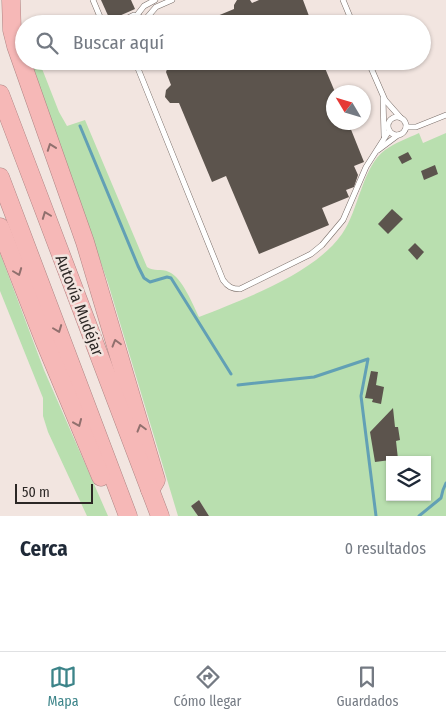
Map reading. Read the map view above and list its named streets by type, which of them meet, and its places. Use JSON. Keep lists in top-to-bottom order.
{
  "streets": {
    "highway": ["Autovía Mudéjar"]
  },
  "scale_bar": "50 m",
  "north": "top left",
  "page": {
    "search": "Buscar aquí",
    "scale": "50 m",
    "heading": ["Cerca", "0 resultados"],
    "nav": ["Mapa", "Cómo llegar", "Guardados"]
  }
}
